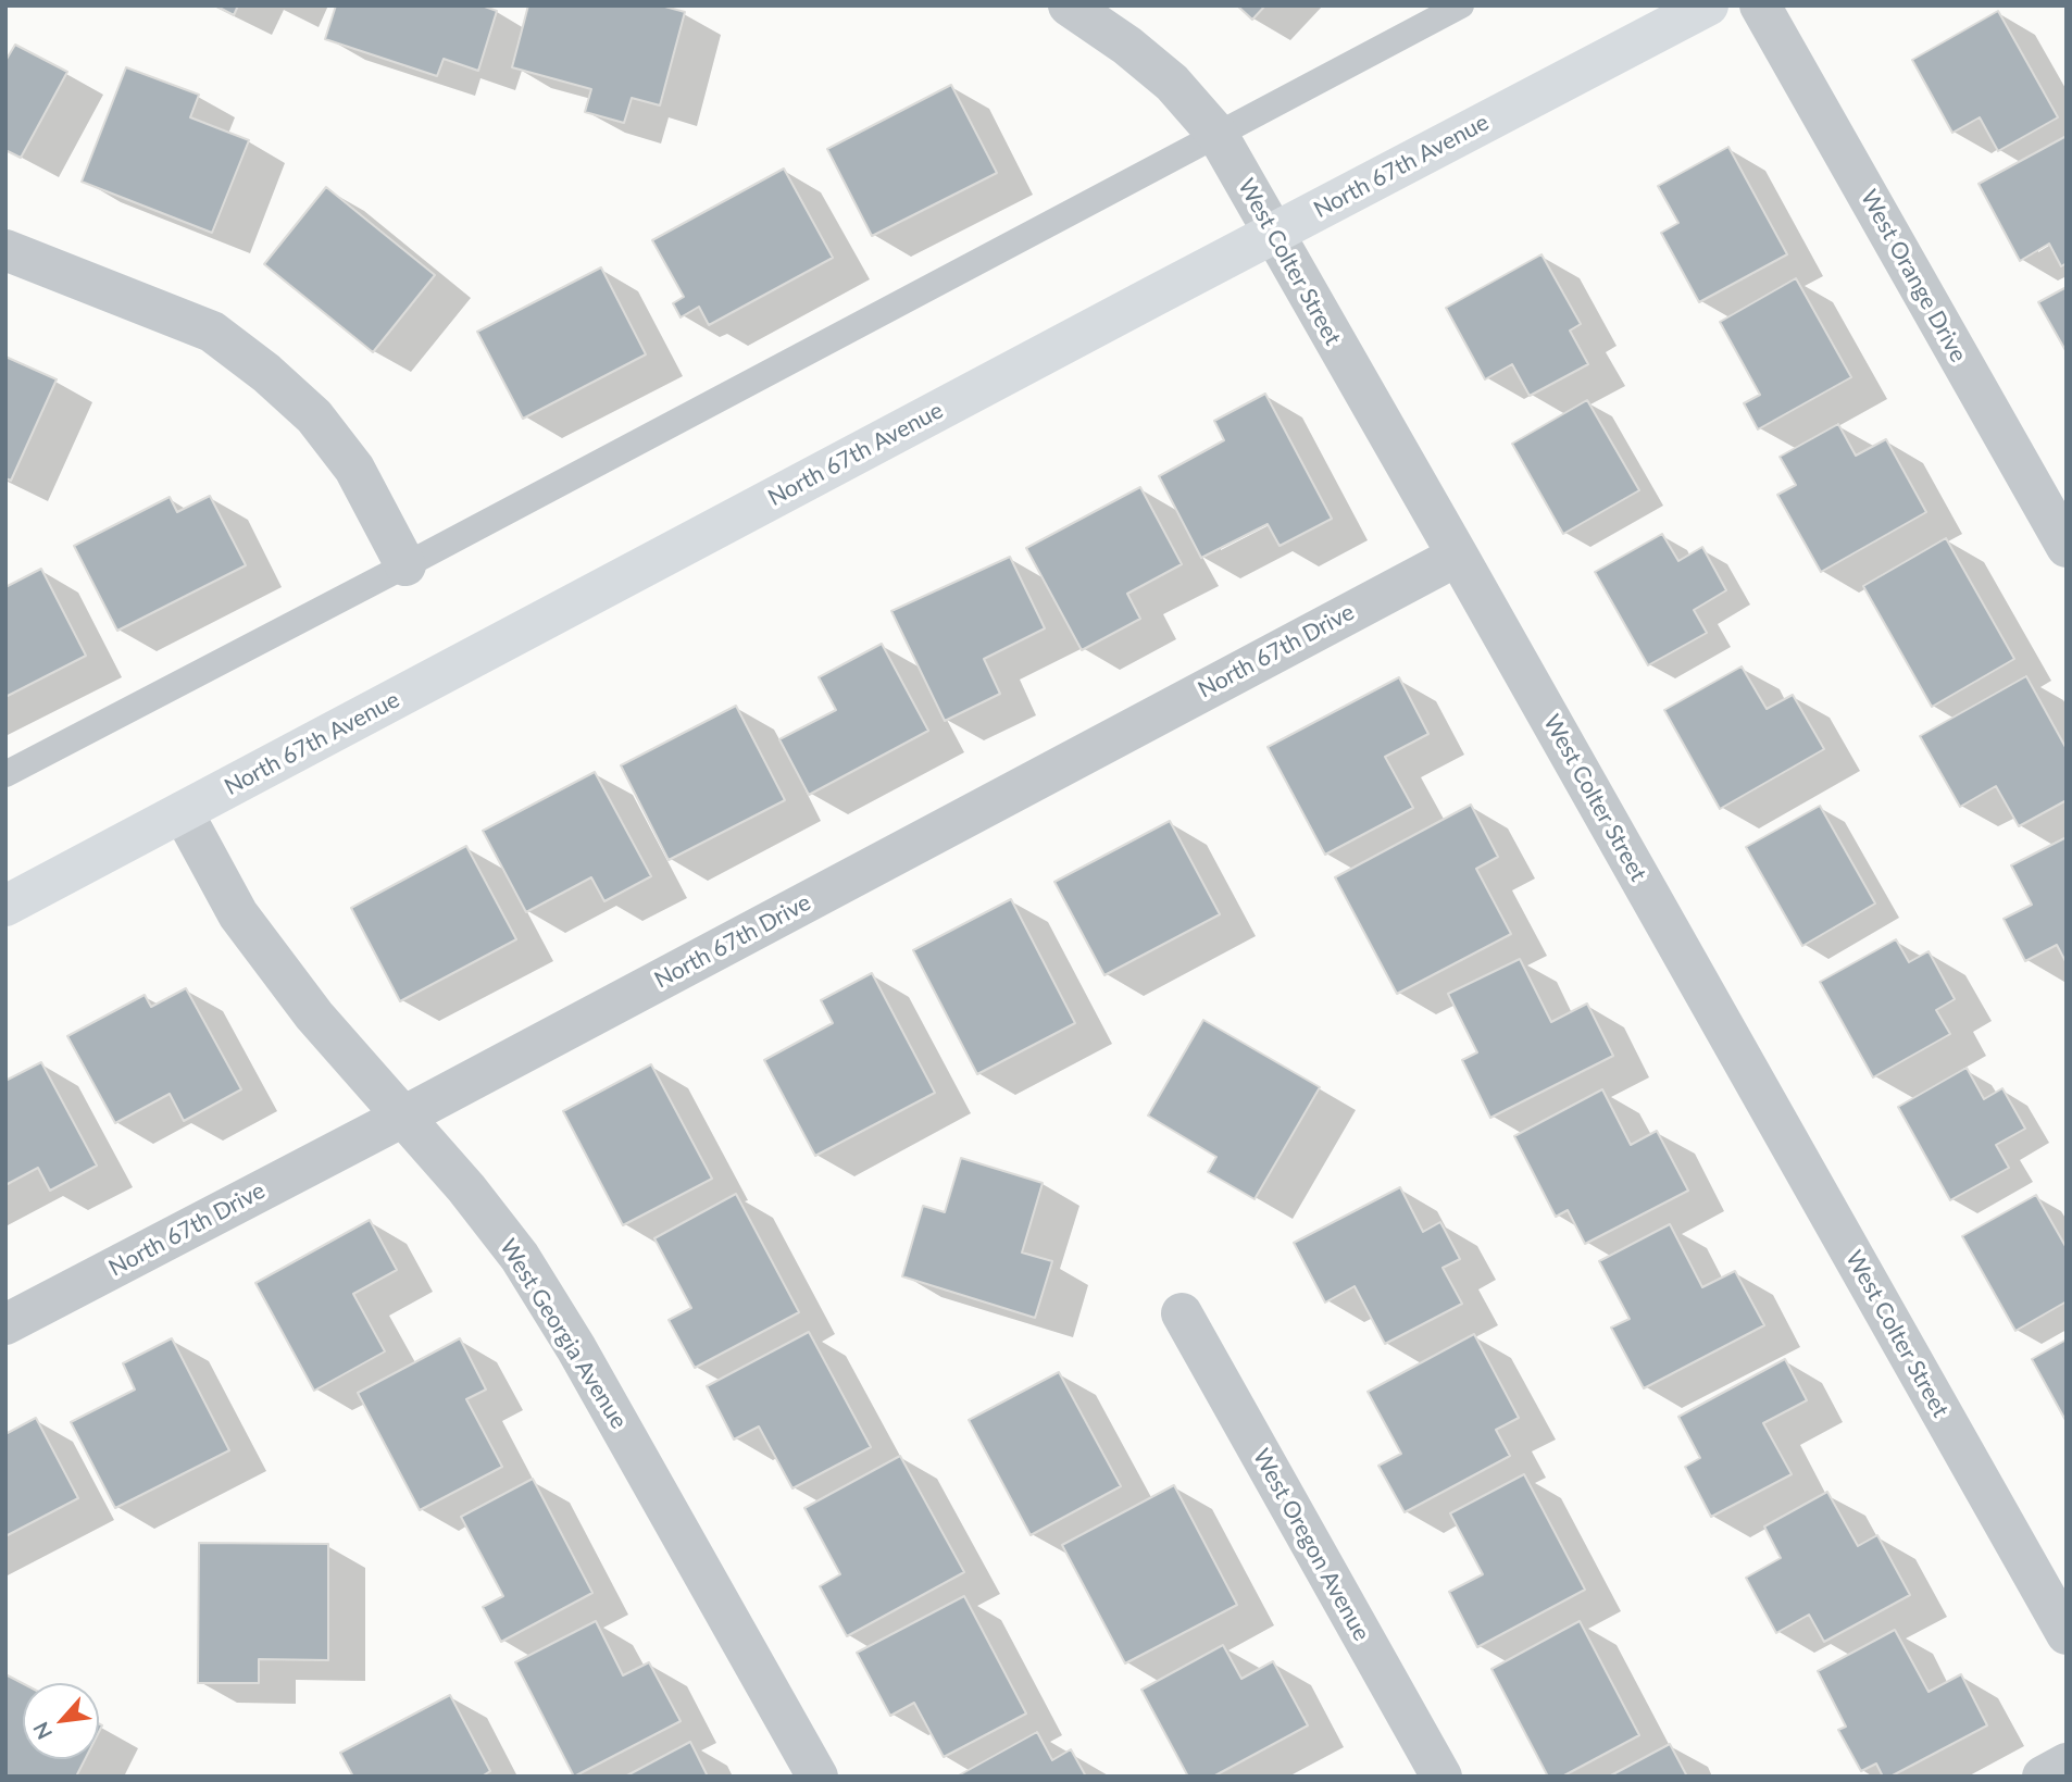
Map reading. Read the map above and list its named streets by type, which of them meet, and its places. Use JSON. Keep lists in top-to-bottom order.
{
  "streets": {
    "main road": ["North 67th Avenue"],
    "street": [
      "West Colter Street",
      "West Orange Drive",
      "North 67th Drive",
      "West Georgia Avenue",
      "West Oregon Avenue"
    ]
  },
  "crossings": [
    ["North 67th Avenue", "West Colter Street"],
    ["North 67th Avenue", "West Georgia Avenue"],
    ["West Colter Street", "North 67th Drive"],
    ["North 67th Drive", "West Georgia Avenue"]
  ],
  "north": "bottom left"
}
